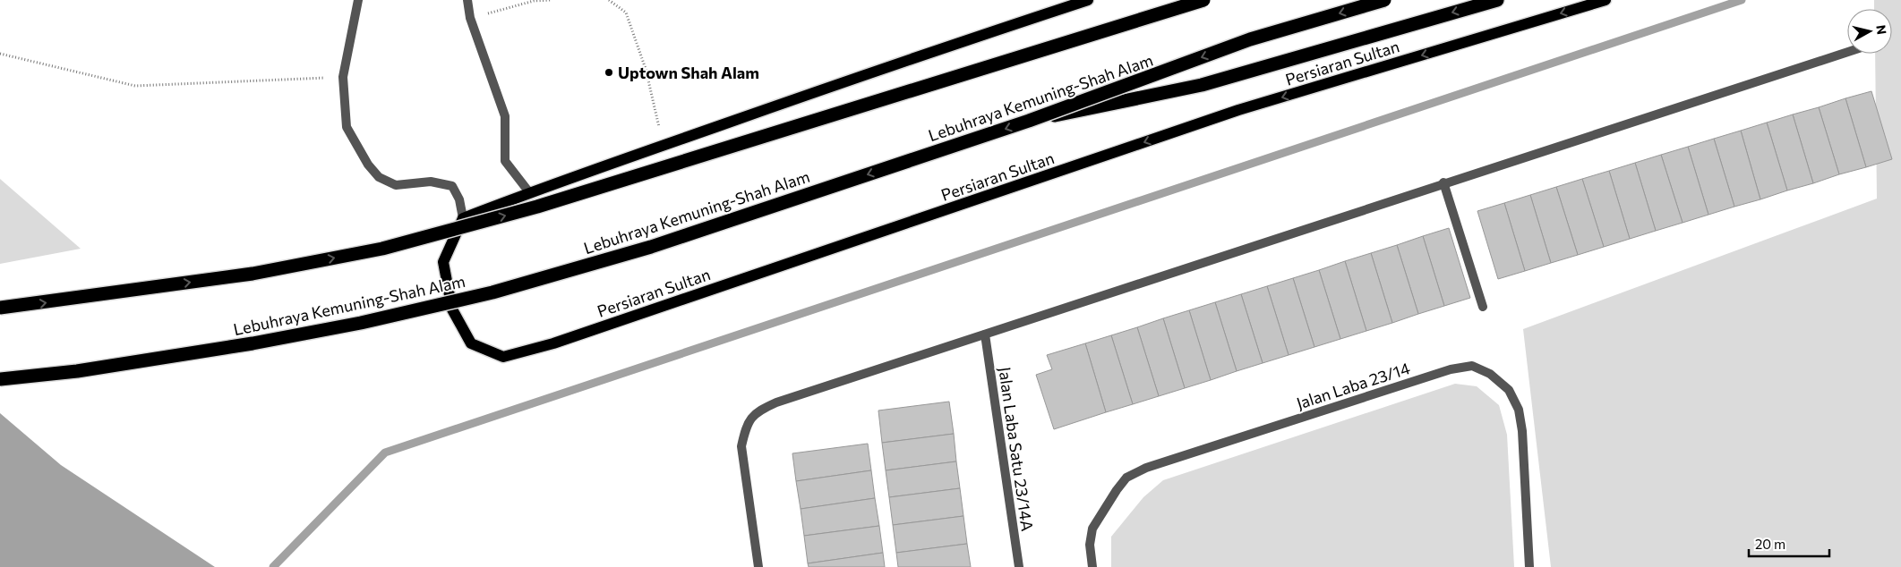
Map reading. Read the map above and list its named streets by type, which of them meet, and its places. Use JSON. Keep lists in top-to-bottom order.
{
  "streets": {
    "highway": ["Lebuhraya Kemuning-Shah Alam"],
    "main road": ["Persiaran Sultan"],
    "street": ["Jalan Laba 23/14", "Jalan Laba Satu 23/14A"]
  },
  "one_way": ["Persiaran Sultan"],
  "places": ["Uptown Shah Alam"],
  "scale_bar": "20 m",
  "north": "right"
}
